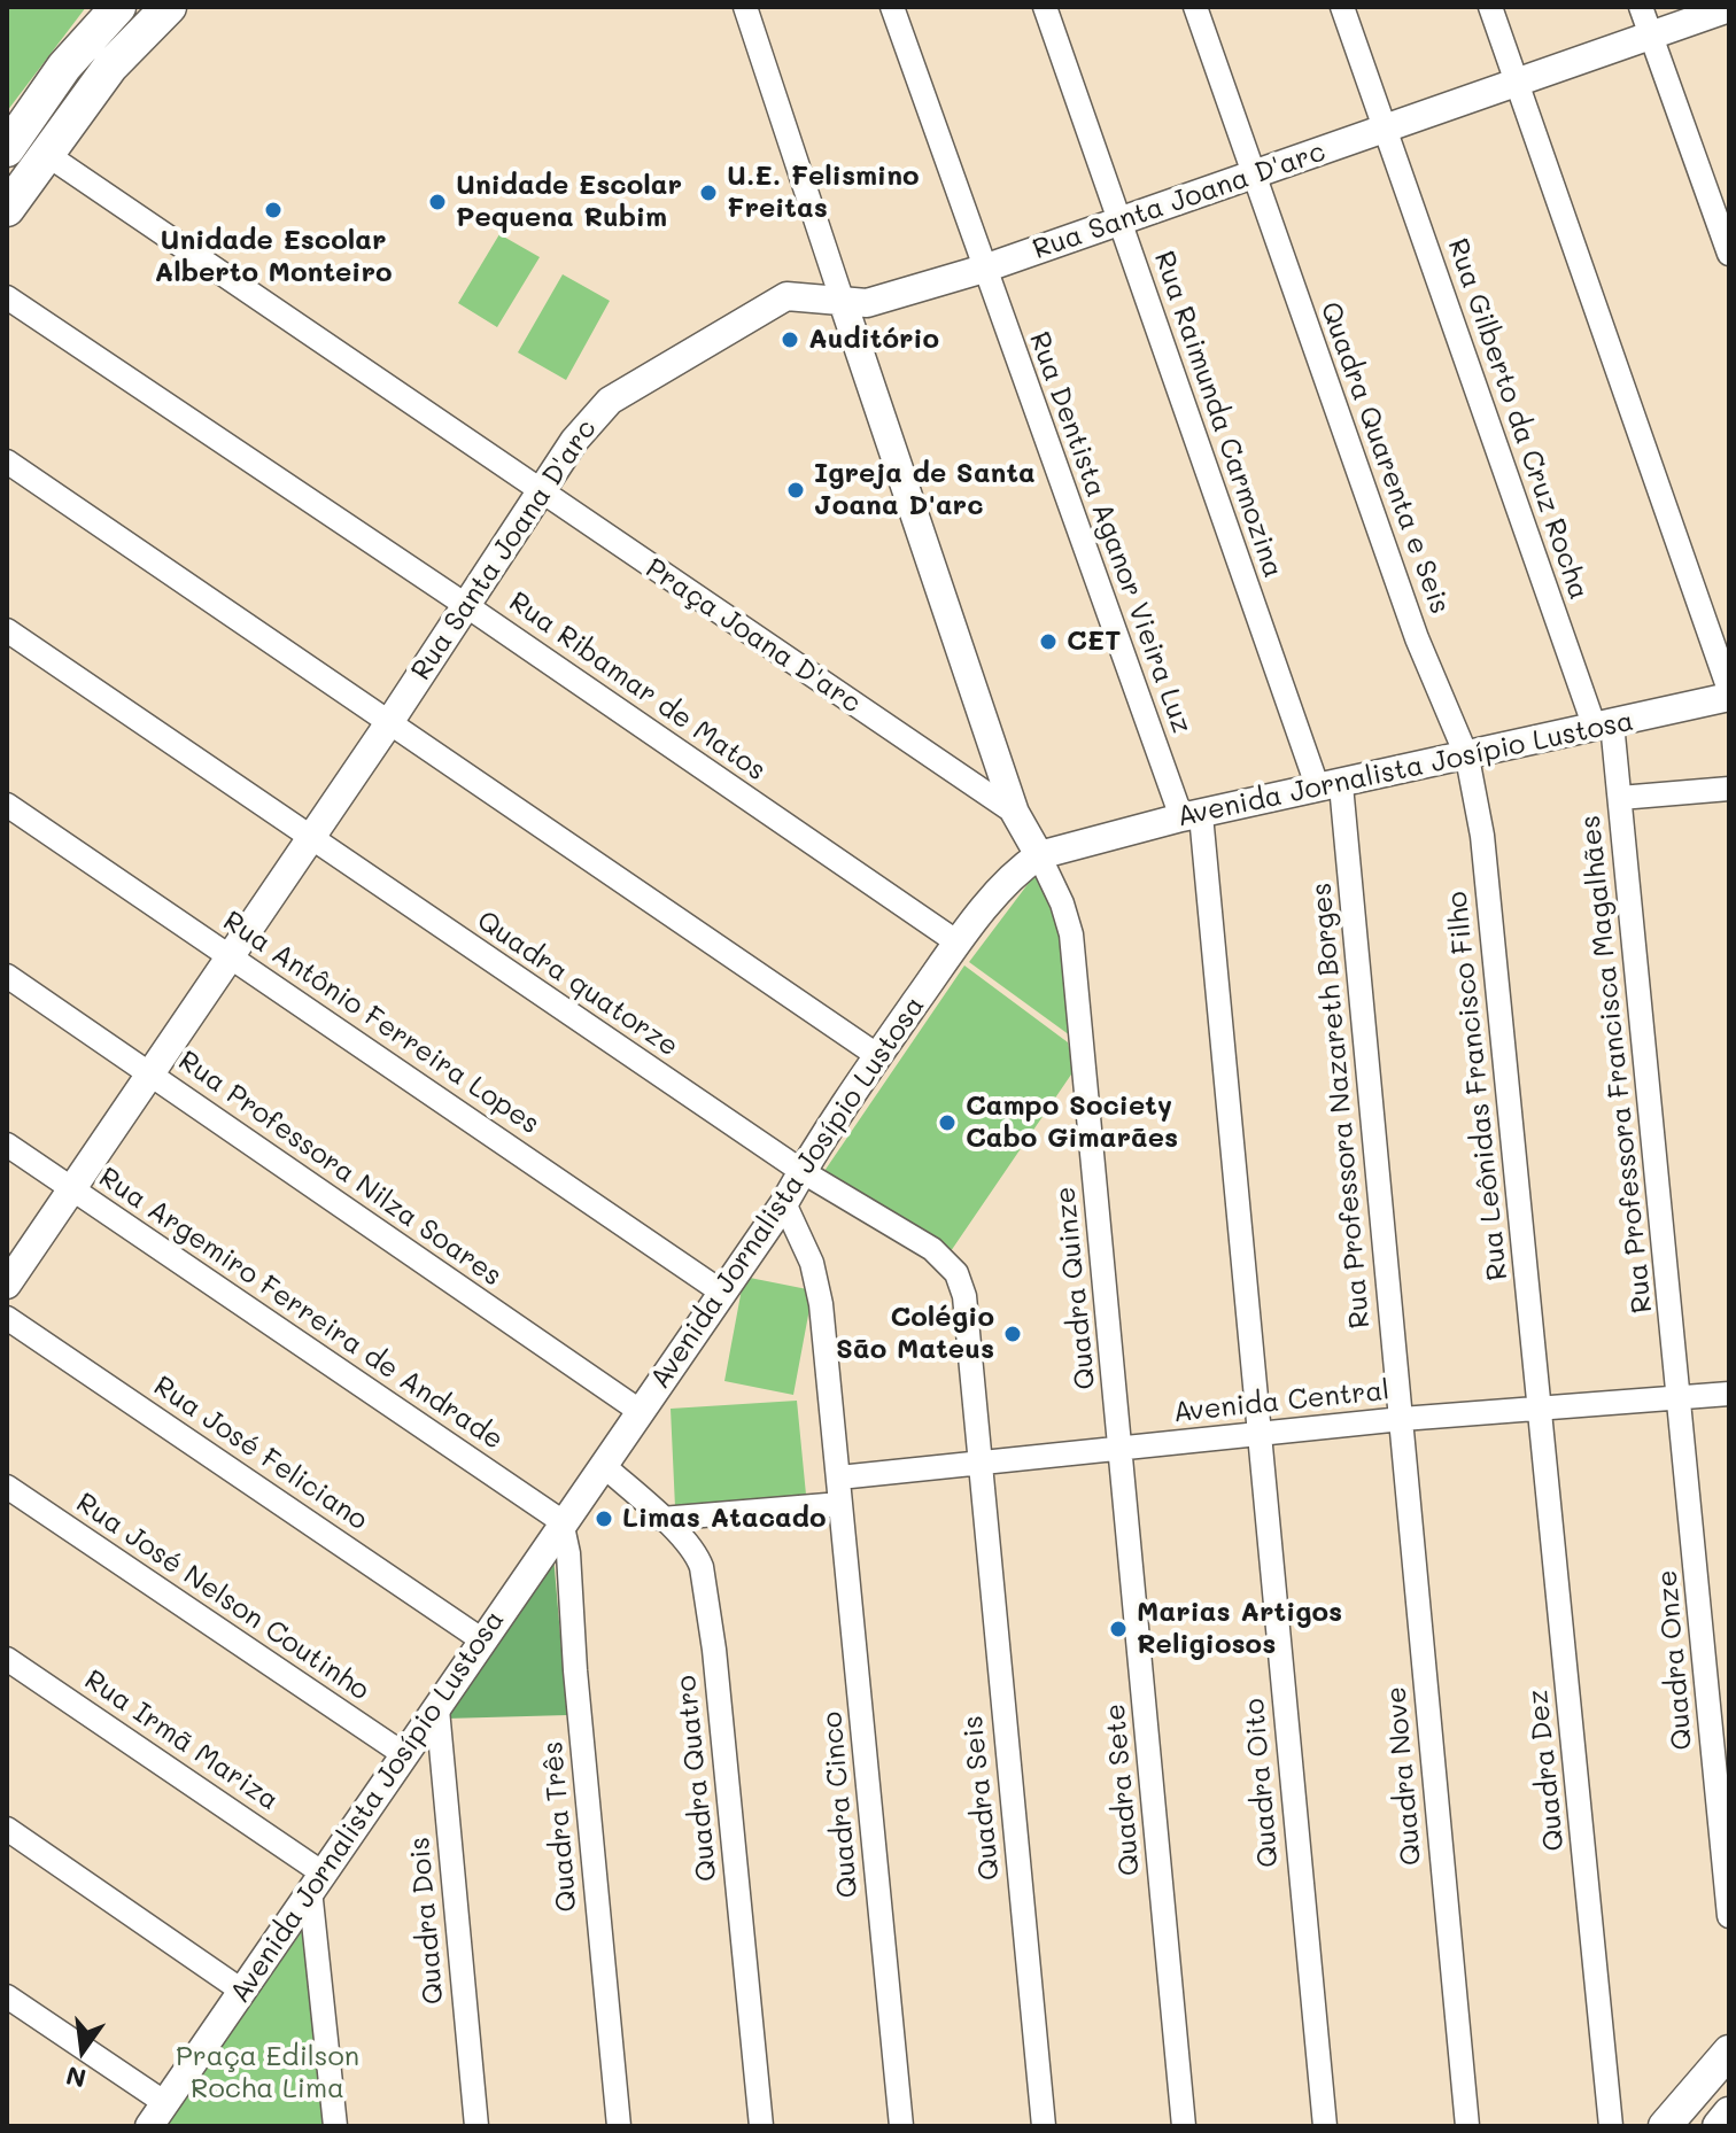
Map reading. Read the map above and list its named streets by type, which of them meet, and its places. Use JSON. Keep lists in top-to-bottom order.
{
  "streets": {
    "street": [
      "Rua Santa Joana D'arc",
      "Rua Raimunda Carmozina",
      "Rua Gilberto da Cruz Rocha",
      "Quadra Quarenta e Seis",
      "Rua Dentista Aganor Vieira Luz",
      "Praça Joana D'arc",
      "Rua Ribamar de Matos",
      "Avenida Jornalista Josípio Lustosa",
      "Quadra quatorze",
      "Rua Antônio Ferreira Lopes",
      "Rua Professora Francisca Magalhães",
      "Rua Leônidas Francisco Filho",
      "Rua Professora Nazareth Borges",
      "Rua Professora Nilza Soares",
      "Quadra Quinze",
      "Rua Argemiro Ferreira de Andrade",
      "Avenida Central",
      "Rua José Feliciano",
      "Rua José Nelson Coutinho",
      "Quadra Onze",
      "Rua Irmã Mariza",
      "Quadra Dez",
      "Quadra Nove",
      "Quadra Quatro",
      "Quadra Oito",
      "Quadra Sete",
      "Quadra Seis",
      "Quadra Cinco",
      "Quadra Três",
      "Quadra Dois"
    ]
  },
  "crossings": [
    ["Rua Santa Joana D'arc", "Rua Raimunda Carmozina"],
    ["Rua Santa Joana D'arc", "Rua Gilberto da Cruz Rocha"],
    ["Rua Santa Joana D'arc", "Quadra Quarenta e Seis"],
    ["Rua Santa Joana D'arc", "Rua Dentista Aganor Vieira Luz"],
    ["Rua Santa Joana D'arc", "Praça Joana D'arc"],
    ["Rua Santa Joana D'arc", "Rua Ribamar de Matos"],
    ["Rua Santa Joana D'arc", "Quadra quatorze"],
    ["Rua Santa Joana D'arc", "Rua Antônio Ferreira Lopes"],
    ["Rua Santa Joana D'arc", "Rua Professora Nilza Soares"],
    ["Rua Santa Joana D'arc", "Rua Argemiro Ferreira de Andrade"],
    ["Rua Raimunda Carmozina", "Avenida Jornalista Josípio Lustosa"],
    ["Rua Raimunda Carmozina", "Rua Professora Nazareth Borges"],
    ["Rua Gilberto da Cruz Rocha", "Avenida Jornalista Josípio Lustosa"],
    ["Rua Gilberto da Cruz Rocha", "Rua Professora Francisca Magalhães"],
    ["Quadra Quarenta e Seis", "Avenida Jornalista Josípio Lustosa"],
    ["Quadra Quarenta e Seis", "Rua Leônidas Francisco Filho"],
    ["Rua Dentista Aganor Vieira Luz", "Avenida Jornalista Josípio Lustosa"],
    ["Rua Dentista Aganor Vieira Luz", "Avenida Central"],
    ["Rua Dentista Aganor Vieira Luz", "Quadra Oito"],
    ["Rua Ribamar de Matos", "Avenida Jornalista Josípio Lustosa"],
    ["Avenida Jornalista Josípio Lustosa", "Quadra quatorze"],
    ["Avenida Jornalista Josípio Lustosa", "Rua Antônio Ferreira Lopes"],
    ["Avenida Jornalista Josípio Lustosa", "Rua Professora Francisca Magalhães"],
    ["Avenida Jornalista Josípio Lustosa", "Rua Leônidas Francisco Filho"],
    ["Avenida Jornalista Josípio Lustosa", "Rua Professora Nazareth Borges"],
    ["Avenida Jornalista Josípio Lustosa", "Rua Professora Nilza Soares"],
    ["Avenida Jornalista Josípio Lustosa", "Quadra Quinze"],
    ["Avenida Jornalista Josípio Lustosa", "Rua Argemiro Ferreira de Andrade"],
    ["Avenida Jornalista Josípio Lustosa", "Rua José Feliciano"],
    ["Avenida Jornalista Josípio Lustosa", "Rua José Nelson Coutinho"],
    ["Avenida Jornalista Josípio Lustosa", "Rua Irmã Mariza"],
    ["Avenida Jornalista Josípio Lustosa", "Quadra Quatro"],
    ["Avenida Jornalista Josípio Lustosa", "Quadra Três"],
    ["Avenida Jornalista Josípio Lustosa", "Quadra Dois"],
    ["Quadra quatorze", "Avenida Central"],
    ["Quadra quatorze", "Quadra Seis"],
    ["Rua Professora Francisca Magalhães", "Avenida Central"],
    ["Rua Professora Francisca Magalhães", "Quadra Onze"],
    ["Rua Leônidas Francisco Filho", "Avenida Central"],
    ["Rua Leônidas Francisco Filho", "Quadra Dez"],
    ["Rua Professora Nazareth Borges", "Avenida Central"],
    ["Rua Professora Nazareth Borges", "Quadra Nove"],
    ["Quadra Quinze", "Avenida Central"],
    ["Quadra Quinze", "Quadra Sete"],
    ["Rua Argemiro Ferreira de Andrade", "Quadra Três"],
    ["Avenida Central", "Quadra Onze"],
    ["Avenida Central", "Quadra Dez"],
    ["Avenida Central", "Quadra Nove"],
    ["Avenida Central", "Quadra Oito"],
    ["Avenida Central", "Quadra Sete"],
    ["Avenida Central", "Quadra Seis"],
    ["Avenida Central", "Quadra Cinco"]
  ],
  "parks": ["Praça Edilson Rocha Lima"],
  "places": [
    "U.E. Felismino Freitas",
    "Unidade Escolar Pequena Rubim",
    "Unidade Escolar Alberto Monteiro",
    "Auditório",
    "Igreja de Santa Joana D'arc",
    "CET",
    "Campo Society Cabo Gimarães",
    "Colégio São Mateus",
    "Limas Atacado",
    "Marias Artigos Religiosos"
  ],
  "north": "bottom"
}
